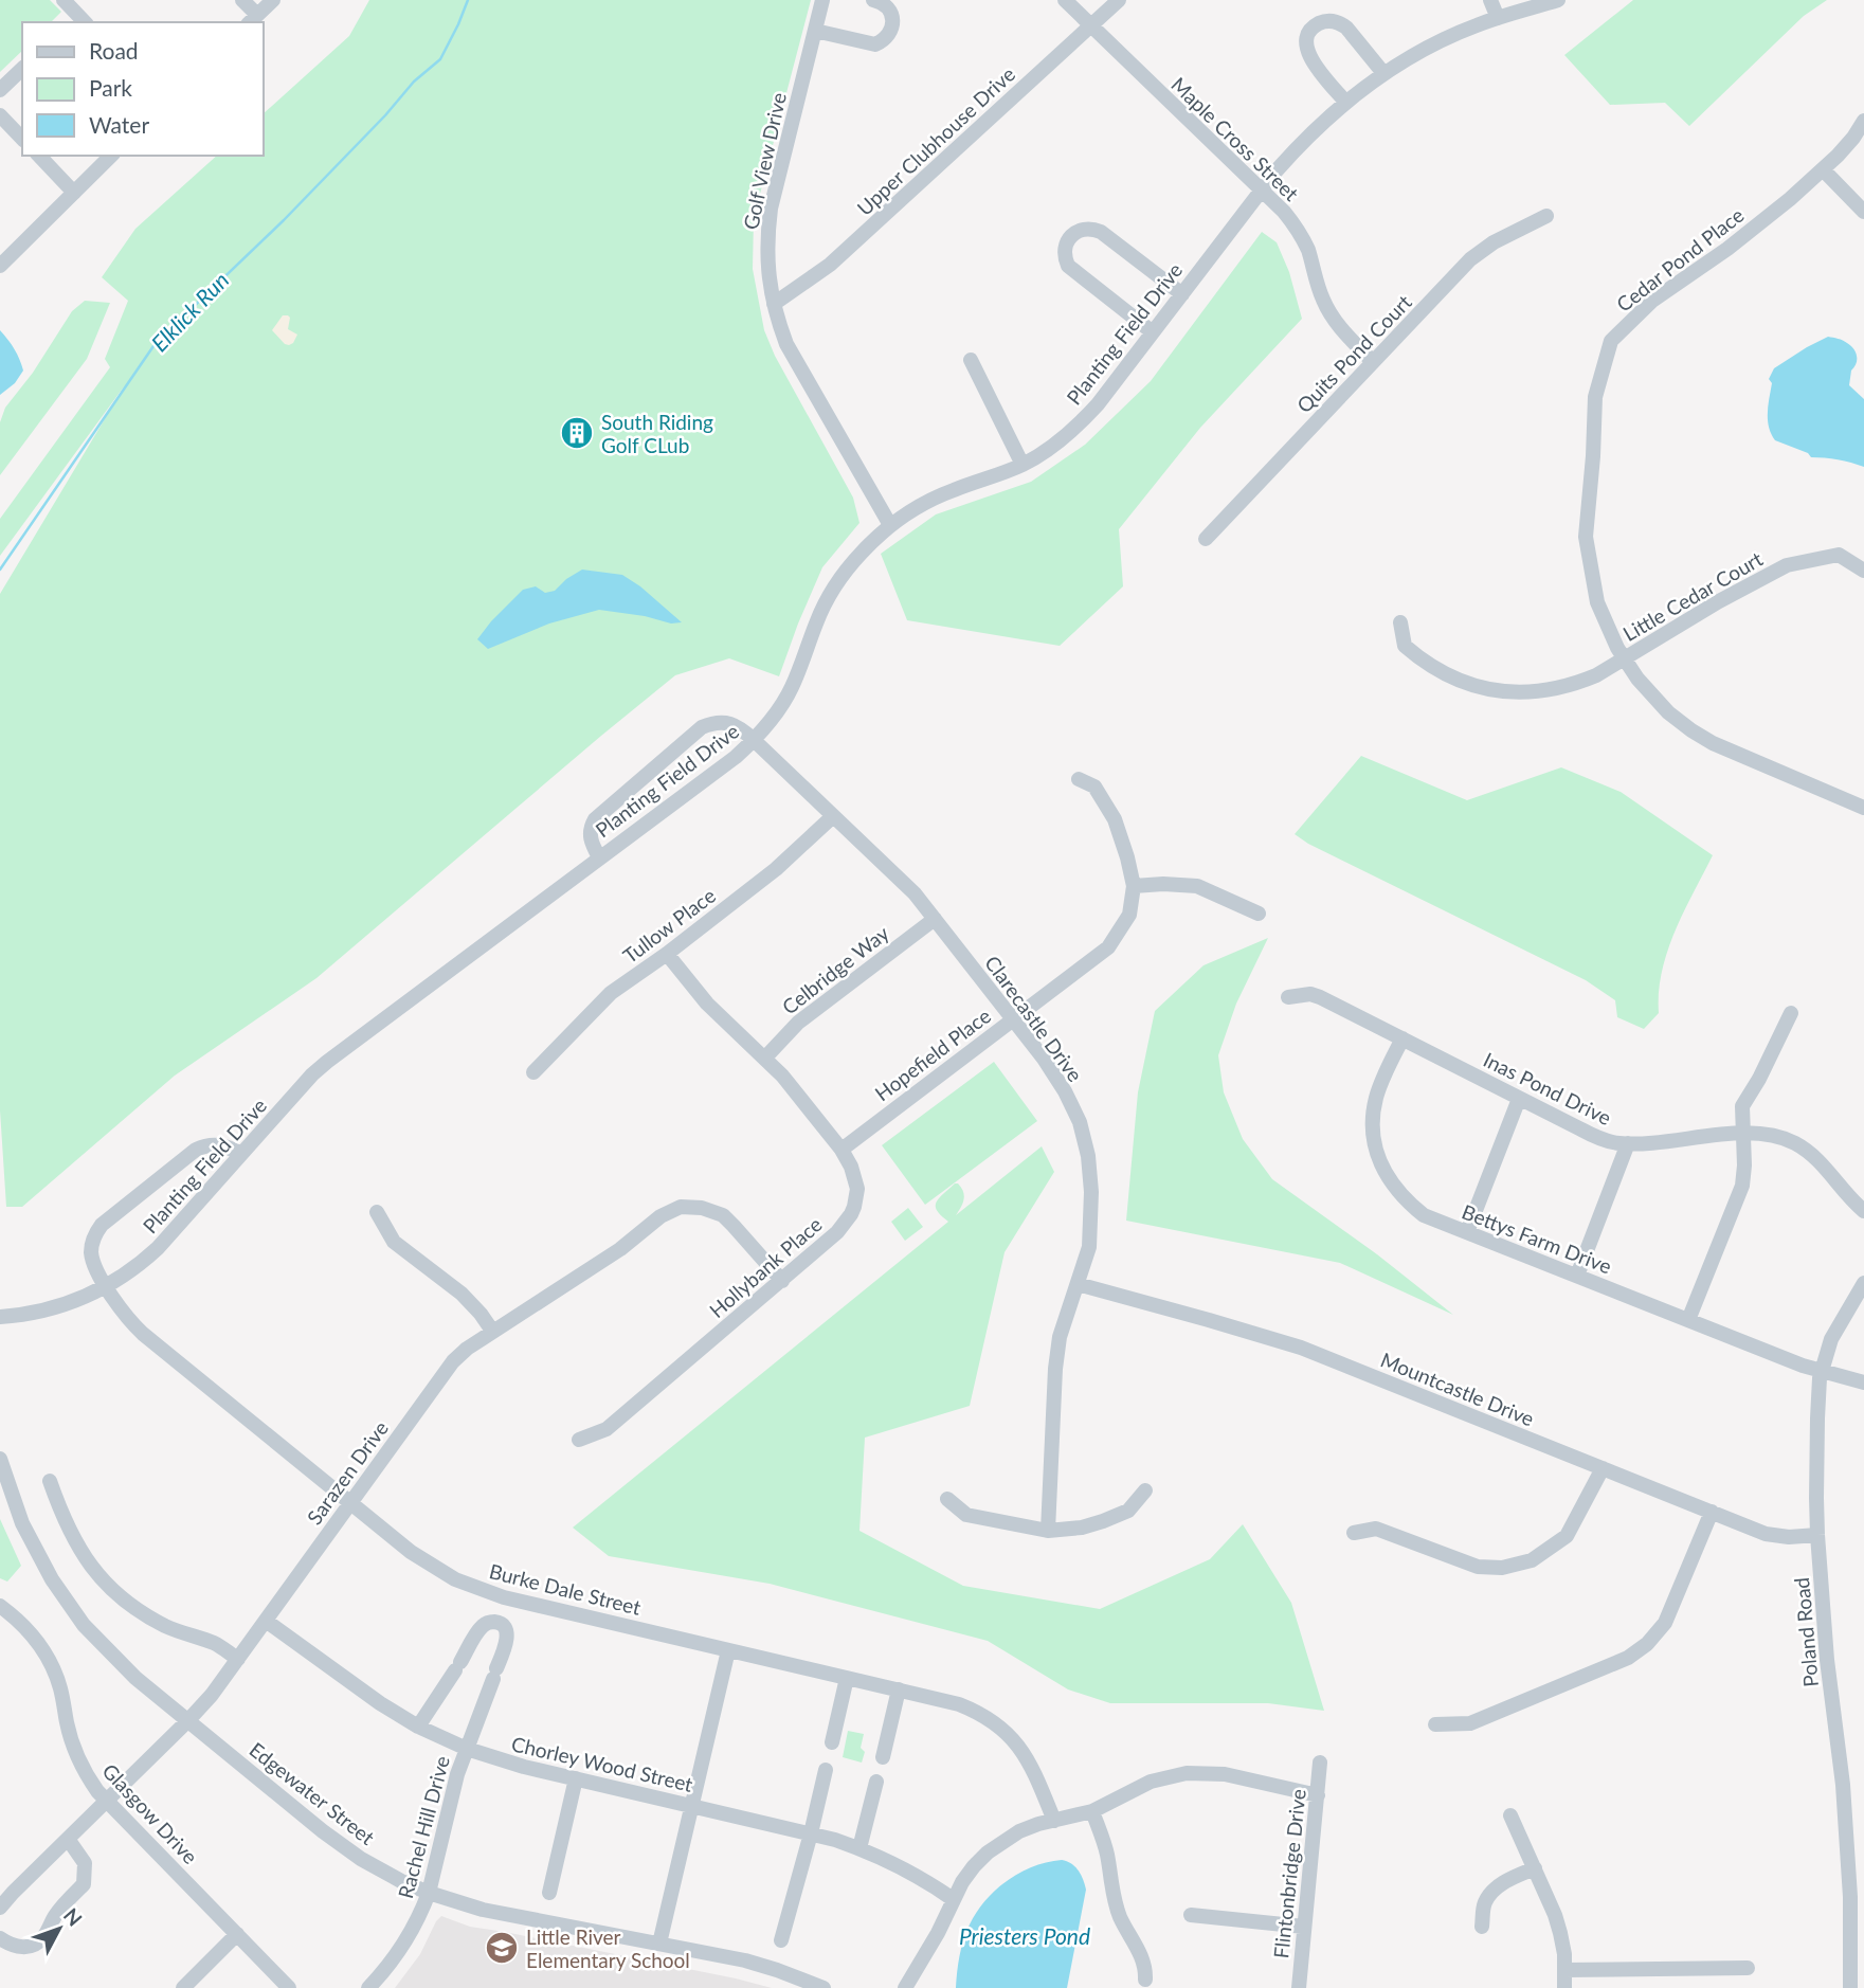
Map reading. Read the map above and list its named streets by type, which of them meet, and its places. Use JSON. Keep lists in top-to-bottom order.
{
  "streets": {
    "street": [
      "Maple Cross Street",
      "Upper Clubhouse Drive",
      "Golf View Drive",
      "Cedar Pond Place",
      "Planting Field Drive",
      "Quits Pond Court",
      "Little Cedar Court",
      "Tullow Place",
      "Celbridge Way",
      "Clarecastle Drive",
      "Hopefield Place",
      "Inas Pond Drive",
      "Bettys Farm Drive",
      "Hollybank Place",
      "Mountcastle Drive",
      "Sarazen Drive",
      "Burke Dale Street",
      "Poland Road",
      "Chorley Wood Street",
      "Edgewater Street",
      "Glasgow Drive",
      "Rachel Hill Drive",
      "Flintonbridge Drive"
    ]
  },
  "crossings": [
    ["Maple Cross Street", "Upper Clubhouse Drive"],
    ["Maple Cross Street", "Planting Field Drive"],
    ["Maple Cross Street", "Quits Pond Court"],
    ["Upper Clubhouse Drive", "Golf View Drive"],
    ["Golf View Drive", "Planting Field Drive"],
    ["Cedar Pond Place", "Little Cedar Court"],
    ["Planting Field Drive", "Clarecastle Drive"],
    ["Planting Field Drive", "Burke Dale Street"],
    ["Tullow Place", "Clarecastle Drive"],
    ["Tullow Place", "Hollybank Place"],
    ["Celbridge Way", "Clarecastle Drive"],
    ["Celbridge Way", "Hollybank Place"],
    ["Clarecastle Drive", "Hopefield Place"],
    ["Clarecastle Drive", "Mountcastle Drive"],
    ["Hopefield Place", "Hollybank Place"],
    ["Inas Pond Drive", "Bettys Farm Drive"],
    ["Bettys Farm Drive", "Poland Road"],
    ["Hollybank Place", "Sarazen Drive"],
    ["Mountcastle Drive", "Poland Road"],
    ["Sarazen Drive", "Burke Dale Street"],
    ["Sarazen Drive", "Chorley Wood Street"],
    ["Sarazen Drive", "Edgewater Street"],
    ["Sarazen Drive", "Glasgow Drive"],
    ["Chorley Wood Street", "Rachel Hill Drive"],
    ["Edgewater Street", "Rachel Hill Drive"]
  ],
  "water": ["Elklick Run", "Priesters Pond"],
  "places": {
    "building": ["South Riding Golf CLub"],
    "school or university": ["Little River Elementary School"]
  },
  "legend": ["Road", "Park", "Water"],
  "north": "top right"
}
